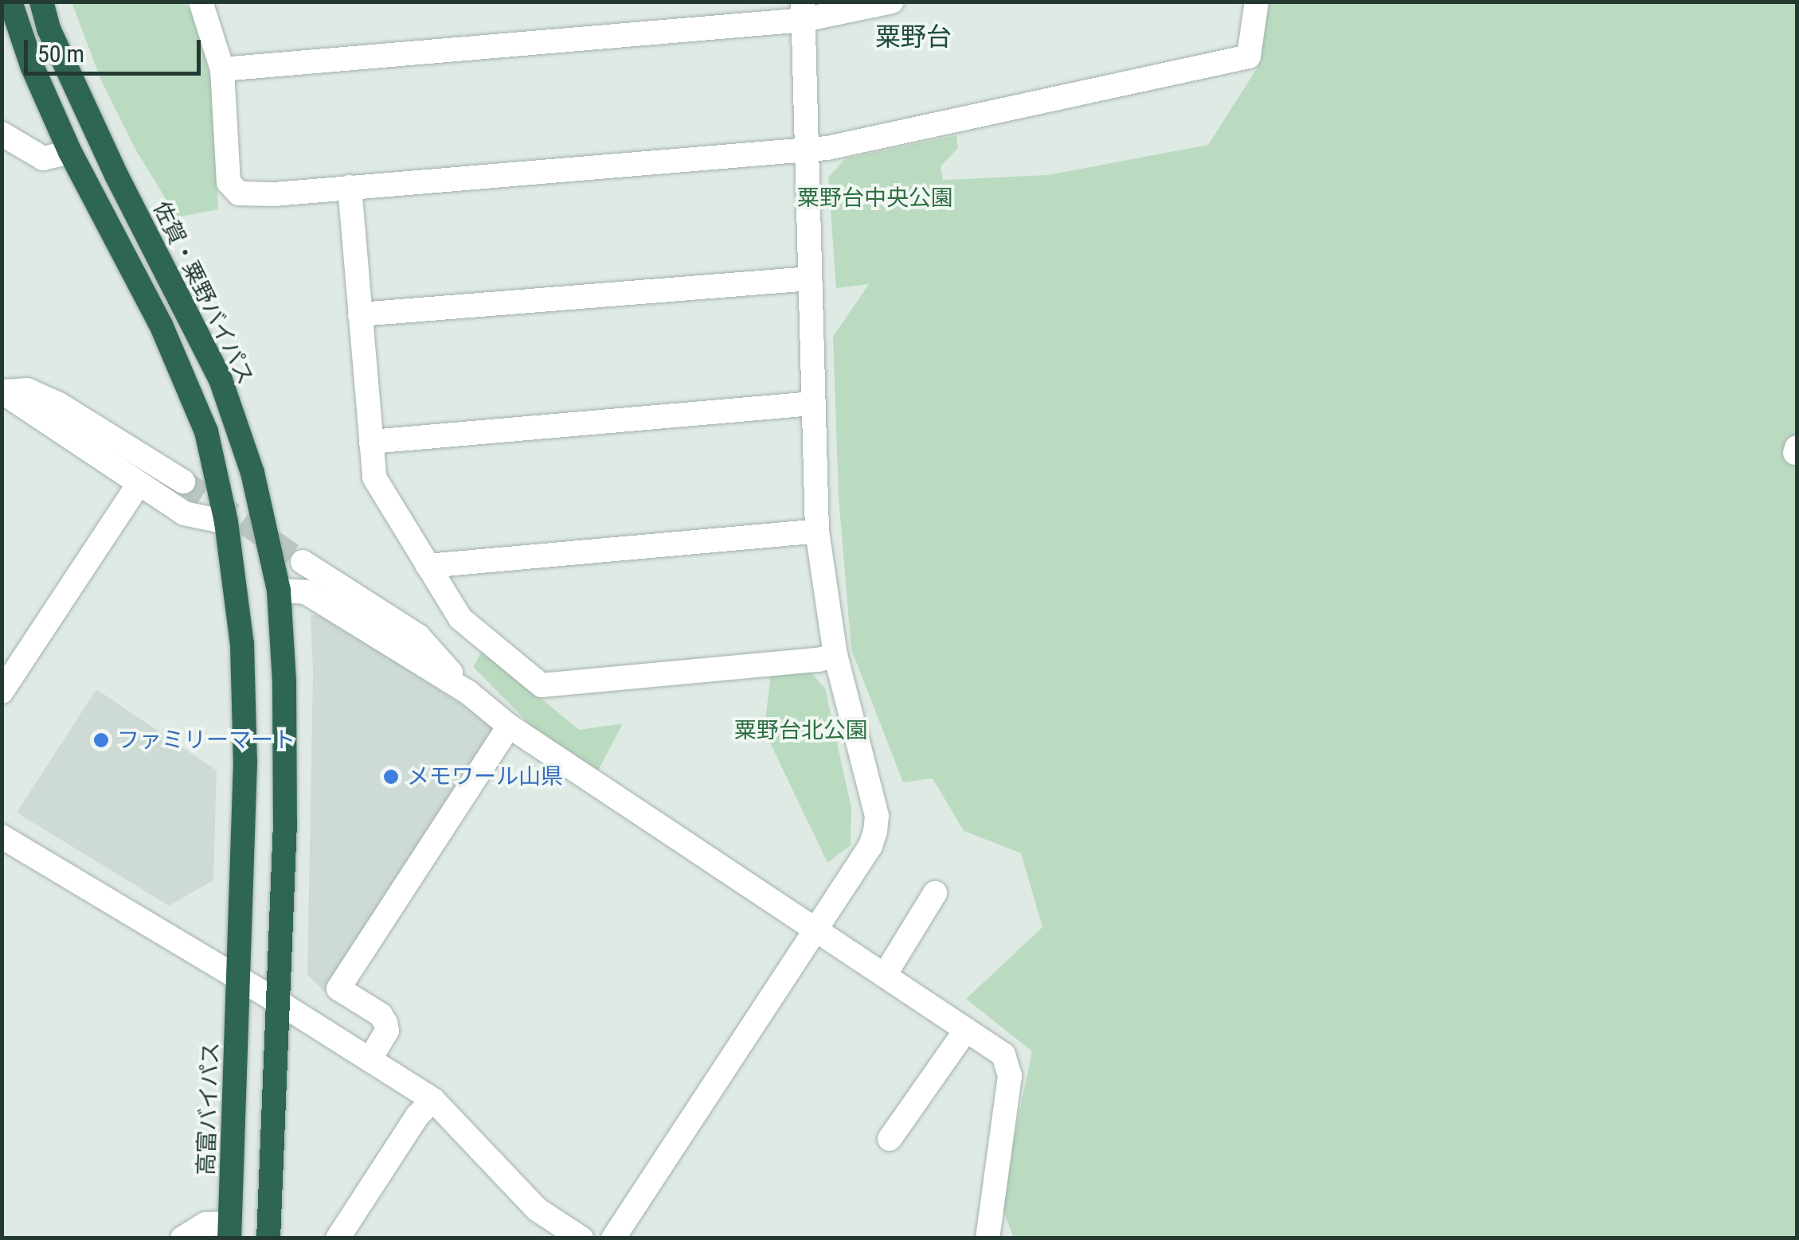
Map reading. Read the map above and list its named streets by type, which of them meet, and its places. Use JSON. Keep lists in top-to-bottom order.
{
  "streets": {
    "highway": ["佐賀・粟野バイパス", "高富バイパス"]
  },
  "districts": ["粟野台"],
  "parks": ["粟野台中央公園", "粟野台北公園"],
  "places": ["ファミリーマート", "メモワール山県"],
  "scale_bar": "50 m"
}
